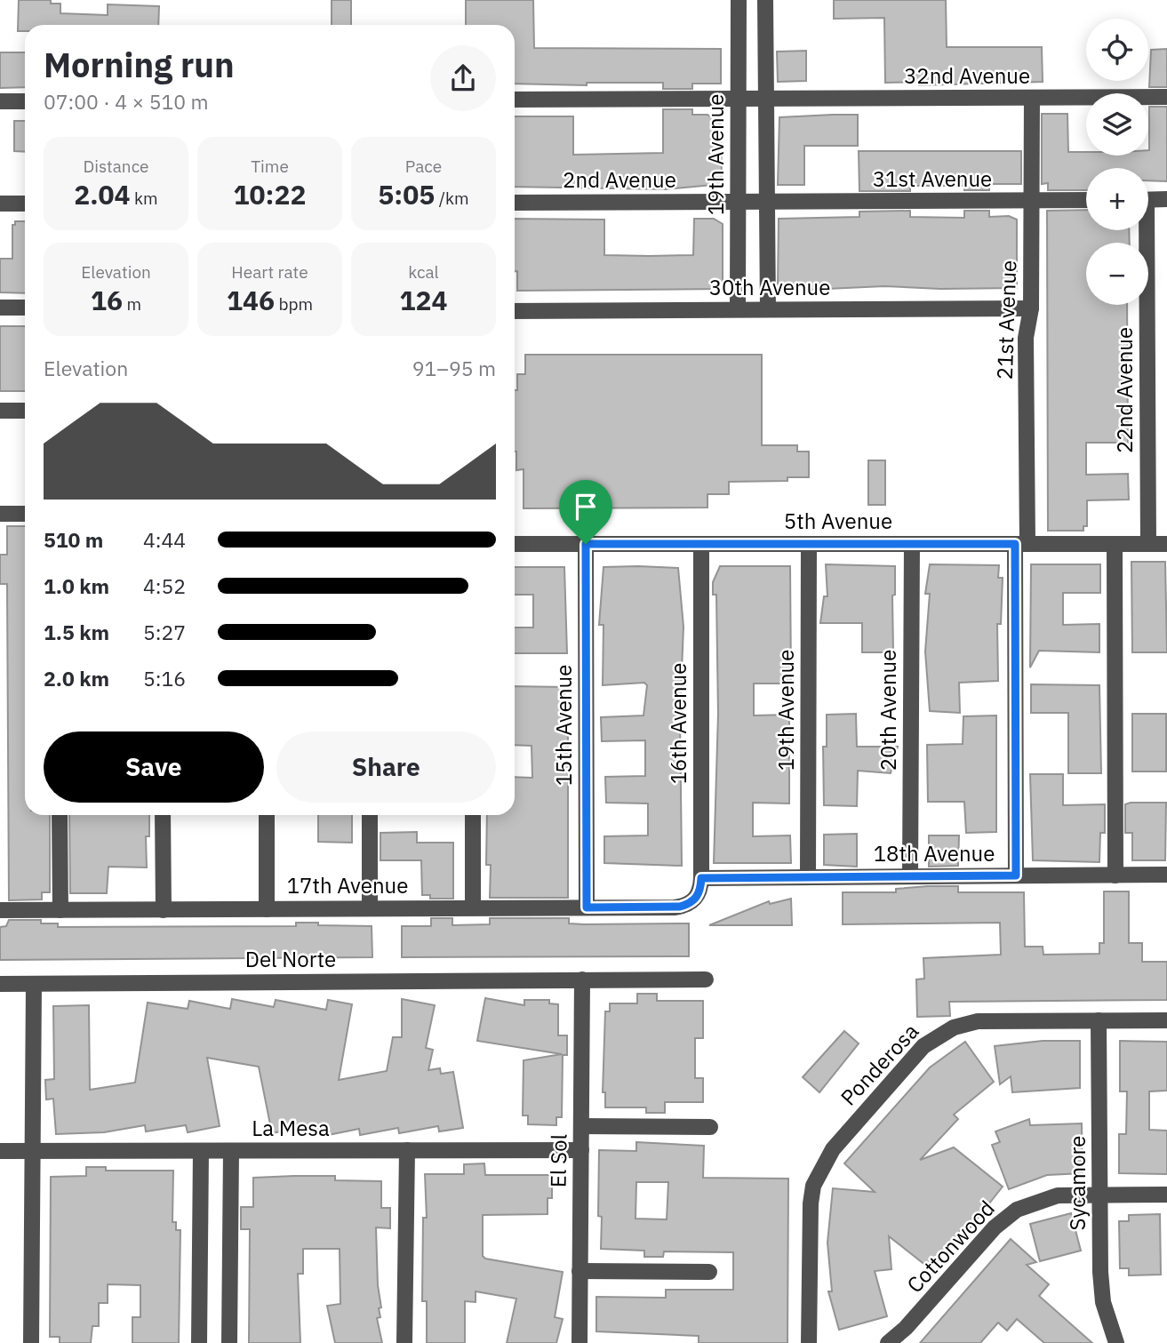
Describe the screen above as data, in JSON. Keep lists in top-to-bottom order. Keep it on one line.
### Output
{"streets":{"lane":["32nd Avenue","19th Avenue","31st Avenue","2nd Avenue","30th Avenue","21st Avenue","22nd Avenue","5th Avenue","20th Avenue","16th Avenue","15th Avenue","18th Avenue","17th Avenue","Del Norte","Ponderosa","La Mesa","El Sol","Sycamore","Cottonwood"]},"crossings":[["32nd Avenue","19th Avenue"],["32nd Avenue","21st Avenue"],["19th Avenue","2nd Avenue"],["19th Avenue","30th Avenue"],["19th Avenue","5th Avenue"],["19th Avenue","18th Avenue"],["31st Avenue","2nd Avenue"],["31st Avenue","21st Avenue"],["30th Avenue","21st Avenue"],["21st Avenue","5th Avenue"],["21st Avenue","18th Avenue"],["22nd Avenue","5th Avenue"],["5th Avenue","20th Avenue"],["5th Avenue","16th Avenue"],["5th Avenue","15th Avenue"],["20th Avenue","18th Avenue"],["16th Avenue","18th Avenue"],["16th Avenue","17th Avenue"],["15th Avenue","17th Avenue"],["Del Norte","El Sol"],["Ponderosa","Sycamore"],["La Mesa","El Sol"],["Sycamore","Cottonwood"]],"page":{"map_buttons":["+","−"],"heading":["Morning run","07:00 · 4 × 510 m"],"stats":[["Distance","2.04 km"],["Time","10:22"],["Pace","5:05 /km"],["Elevation","16 m"],["Heart rate","146 bpm"],["kcal","124"]],"chart":["Elevation","91–95 m"],"list":[{"name":"510 m","note":"4:44"},{"name":"1.0 km","note":"4:52"},{"name":"1.5 km","note":"5:27"},{"name":"2.0 km","note":"5:16"}],"buttons":["Save","Share"]}}
